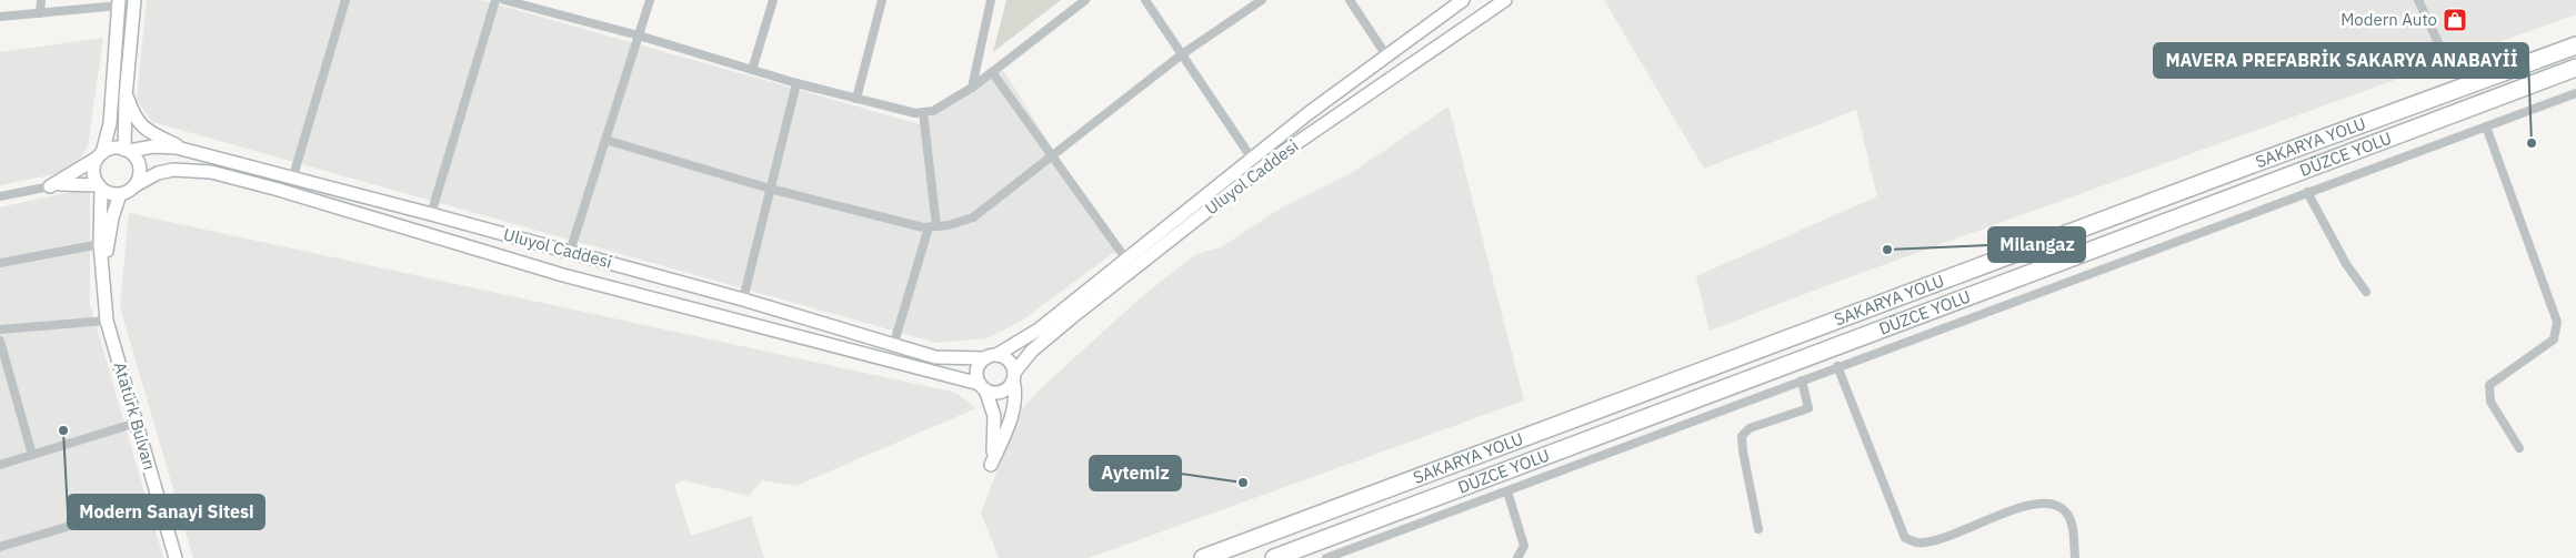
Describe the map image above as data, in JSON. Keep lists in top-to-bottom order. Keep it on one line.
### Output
{"streets":{"highway":["SAKARYA YOLU","DÜZCE YOLU"],"main road":["Uluyol Caddesi","Atatürk Bulvarı"]},"places":{"shop":["Modern Auto"],"other":["MAVERA PREFABRİK SAKARYA ANABAYİİ","Milangaz","Modern Sanayi Sitesi","Aytemiz"]}}
